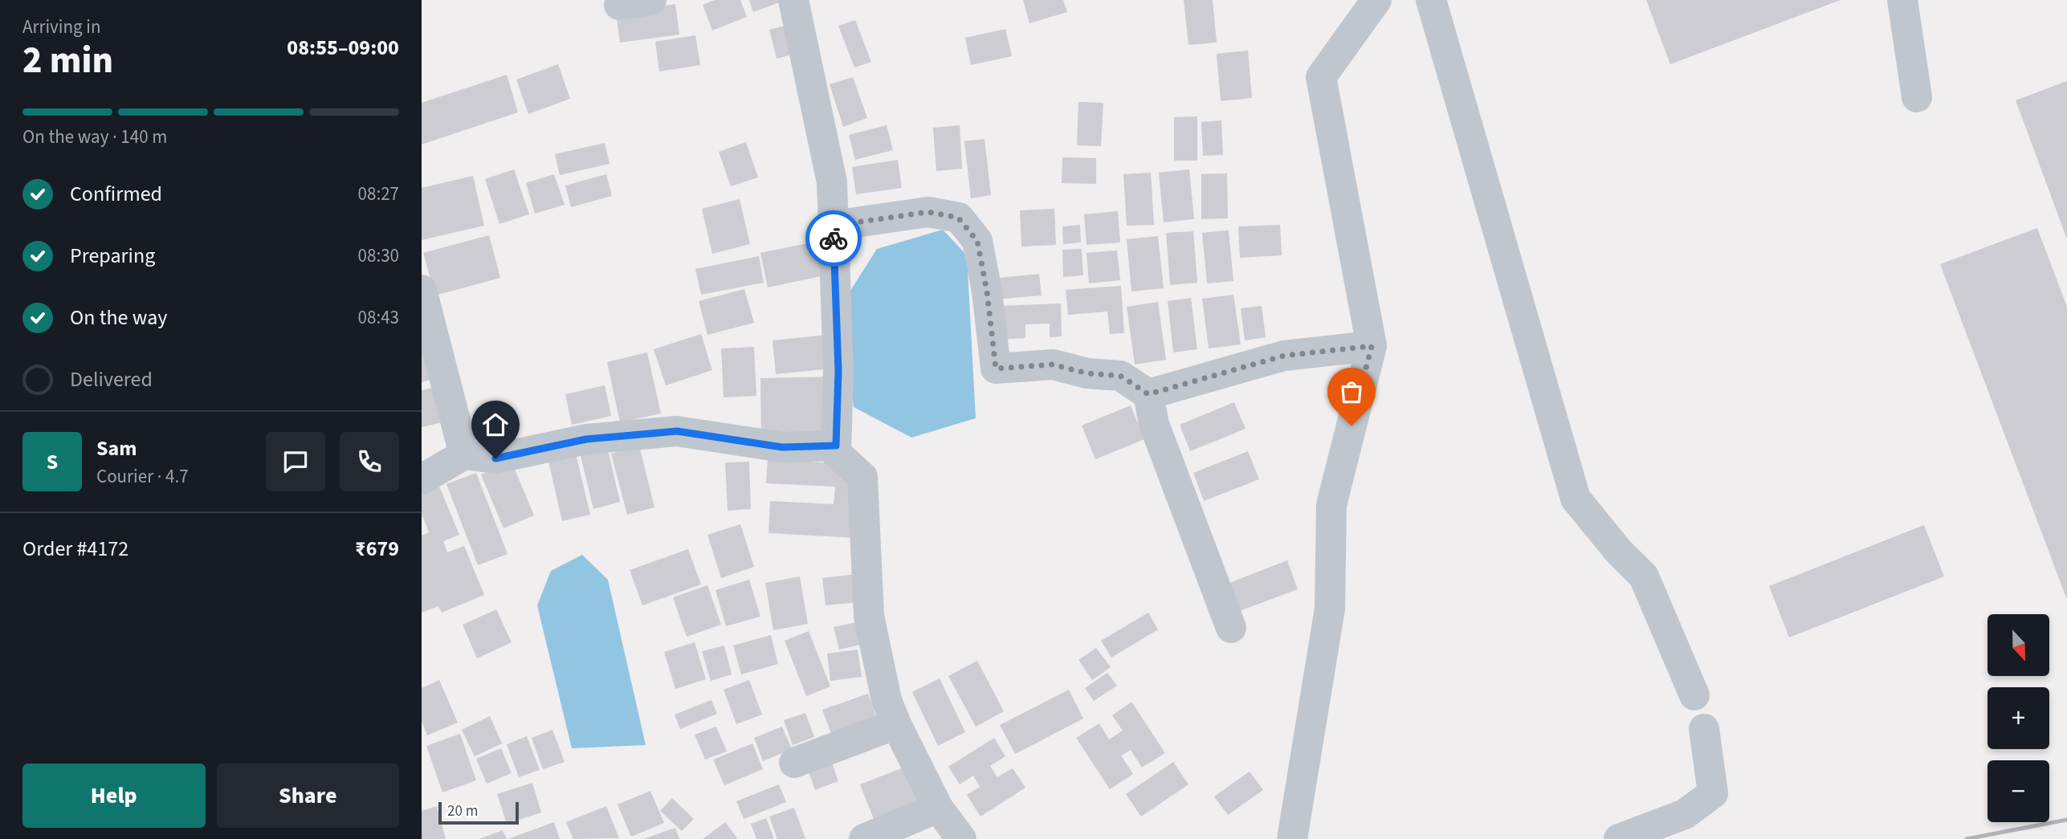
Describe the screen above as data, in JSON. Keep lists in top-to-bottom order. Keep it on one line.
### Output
{"scale_bar":"20 m","north":"bottom","page":{"heading":["2 min","Arriving in","08:55–09:00"],"panel":["Sam","Courier · 4.7","Order #4172","₹679"],"bar":"On the way · 140 m","list":[["Confirmed","08:27"],["Preparing","08:30"],["On the way","08:43"],"Delivered"],"round":"S","map_buttons":["+","−"],"buttons":["Help","Share"],"scale":"20 m"}}
